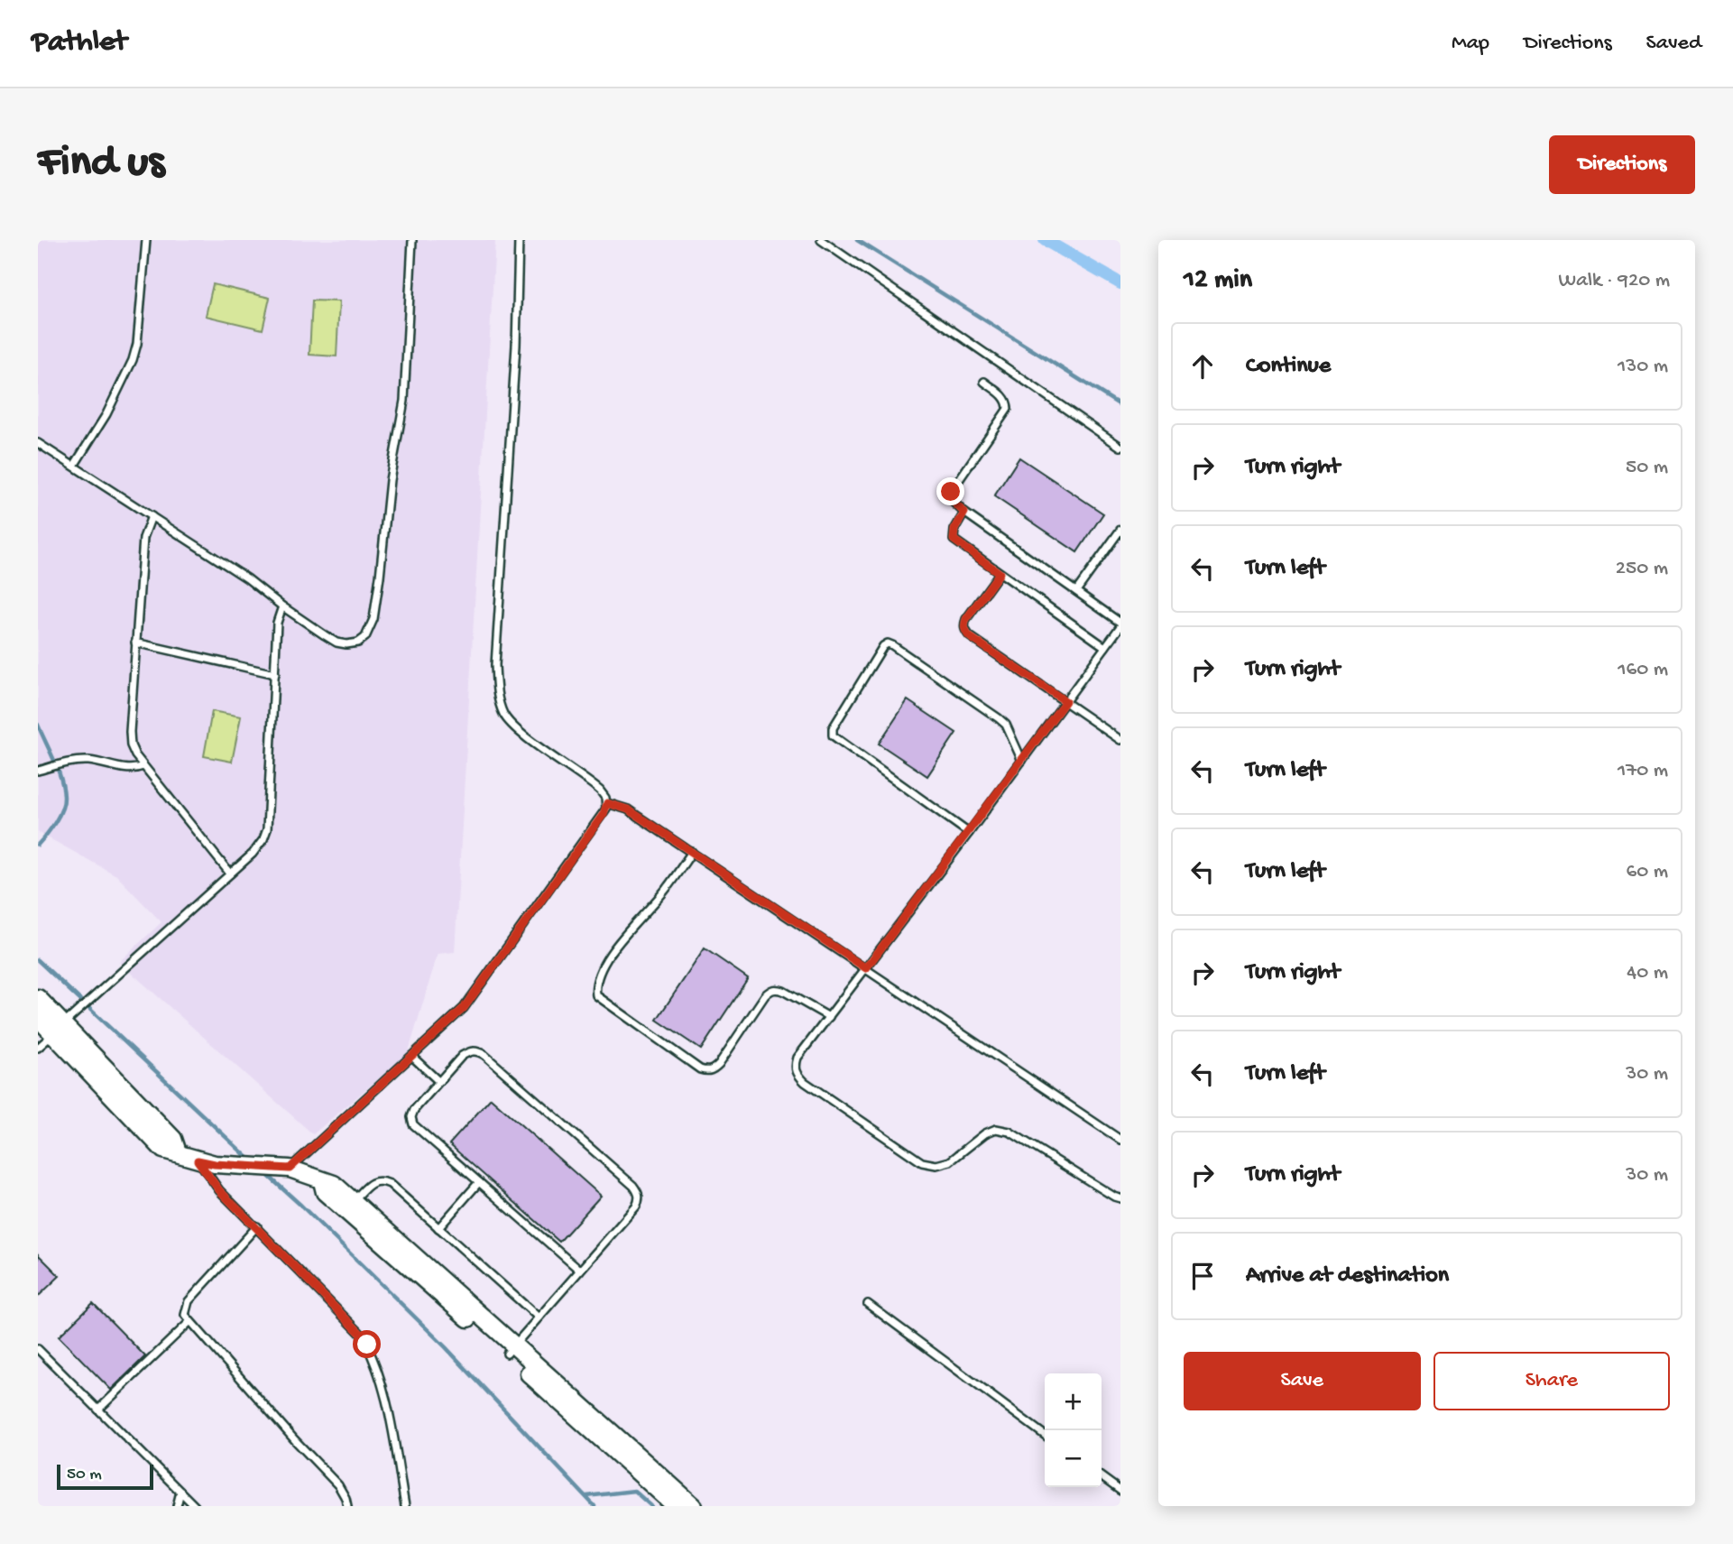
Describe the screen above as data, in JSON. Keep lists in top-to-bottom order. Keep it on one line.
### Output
{"scale_bar":"50 m","page":{"header":"Pathlet","nav":["Map","Directions","Saved"],"buttons":["Directions",["Save","Share"]],"title":"Find us","heading":["12 min","Walk · 920 m"],"list":[["Continue","130 m"],["Turn right","50 m"],["Turn left","250 m"],["Turn right","160 m"],["Turn left","170 m"],["Turn left","60 m"],["Turn right","40 m"],["Turn left","30 m"],["Turn right","30 m"],"Arrive at destination"],"map_buttons":["+","−"],"scale":"50 m"}}
